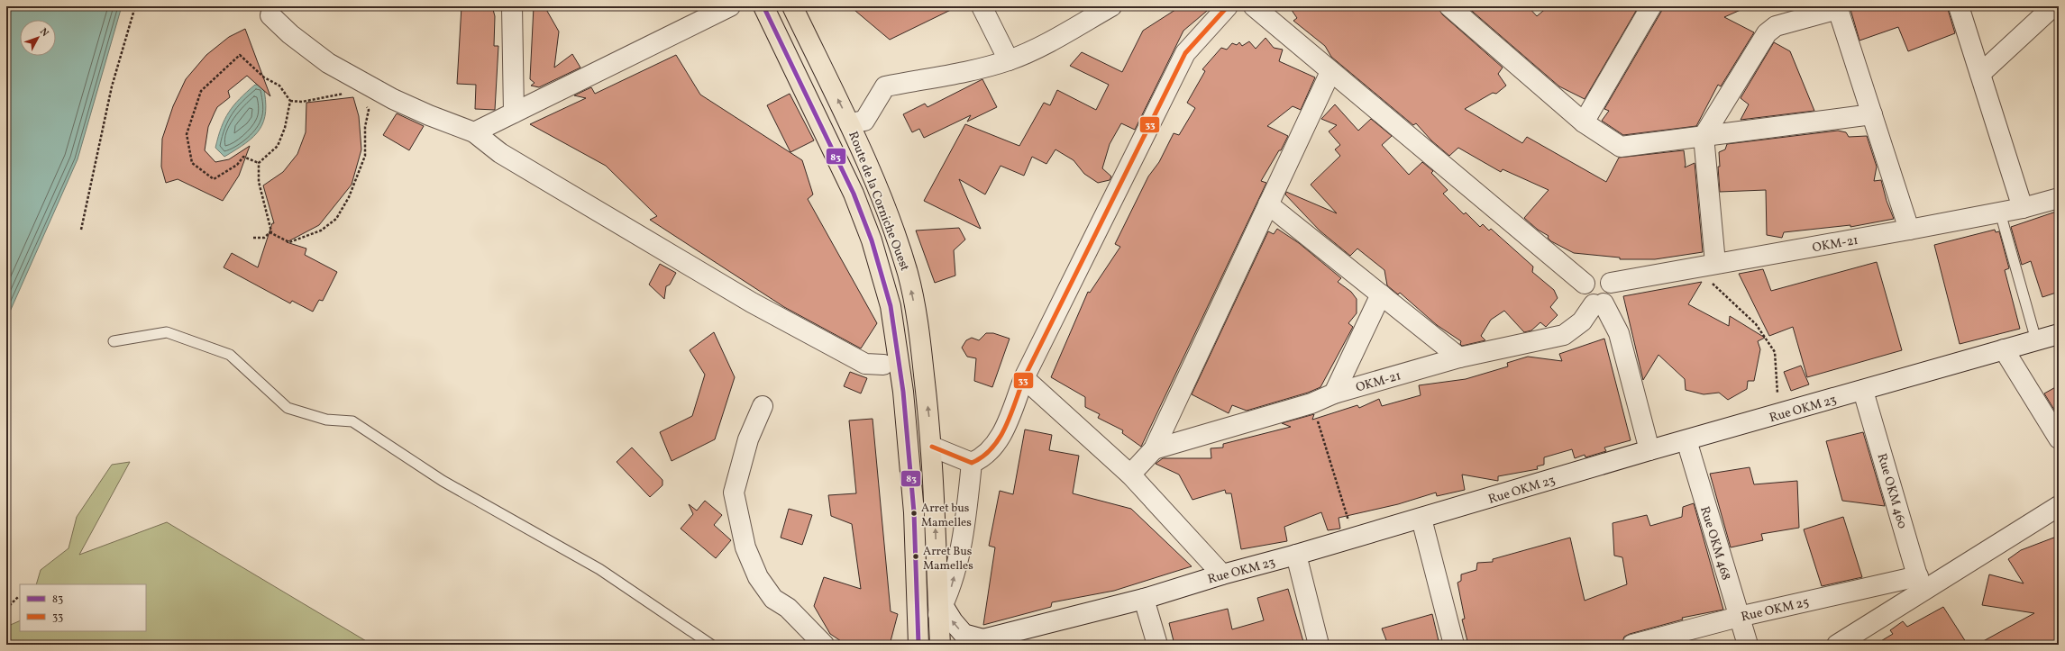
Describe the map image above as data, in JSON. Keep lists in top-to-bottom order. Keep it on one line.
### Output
{"streets":{"highway":["Route de la Corniche Ouest"],"street":["OKM-21","Rue OKM 23","Rue OKM 460","Rue OKM 468","Rue OKM 25"]},"crossings":[["Rue OKM 23","Rue OKM 460"],["Rue OKM 23","Rue OKM 468"],["Rue OKM 460","Rue OKM 25"],["Rue OKM 468","Rue OKM 25"]],"places":["Arret bus Mamelles","Arret Bus Mamelles"],"lines":["transit line 83","transit line 33"],"legend":["83","33"],"north":"top right"}
